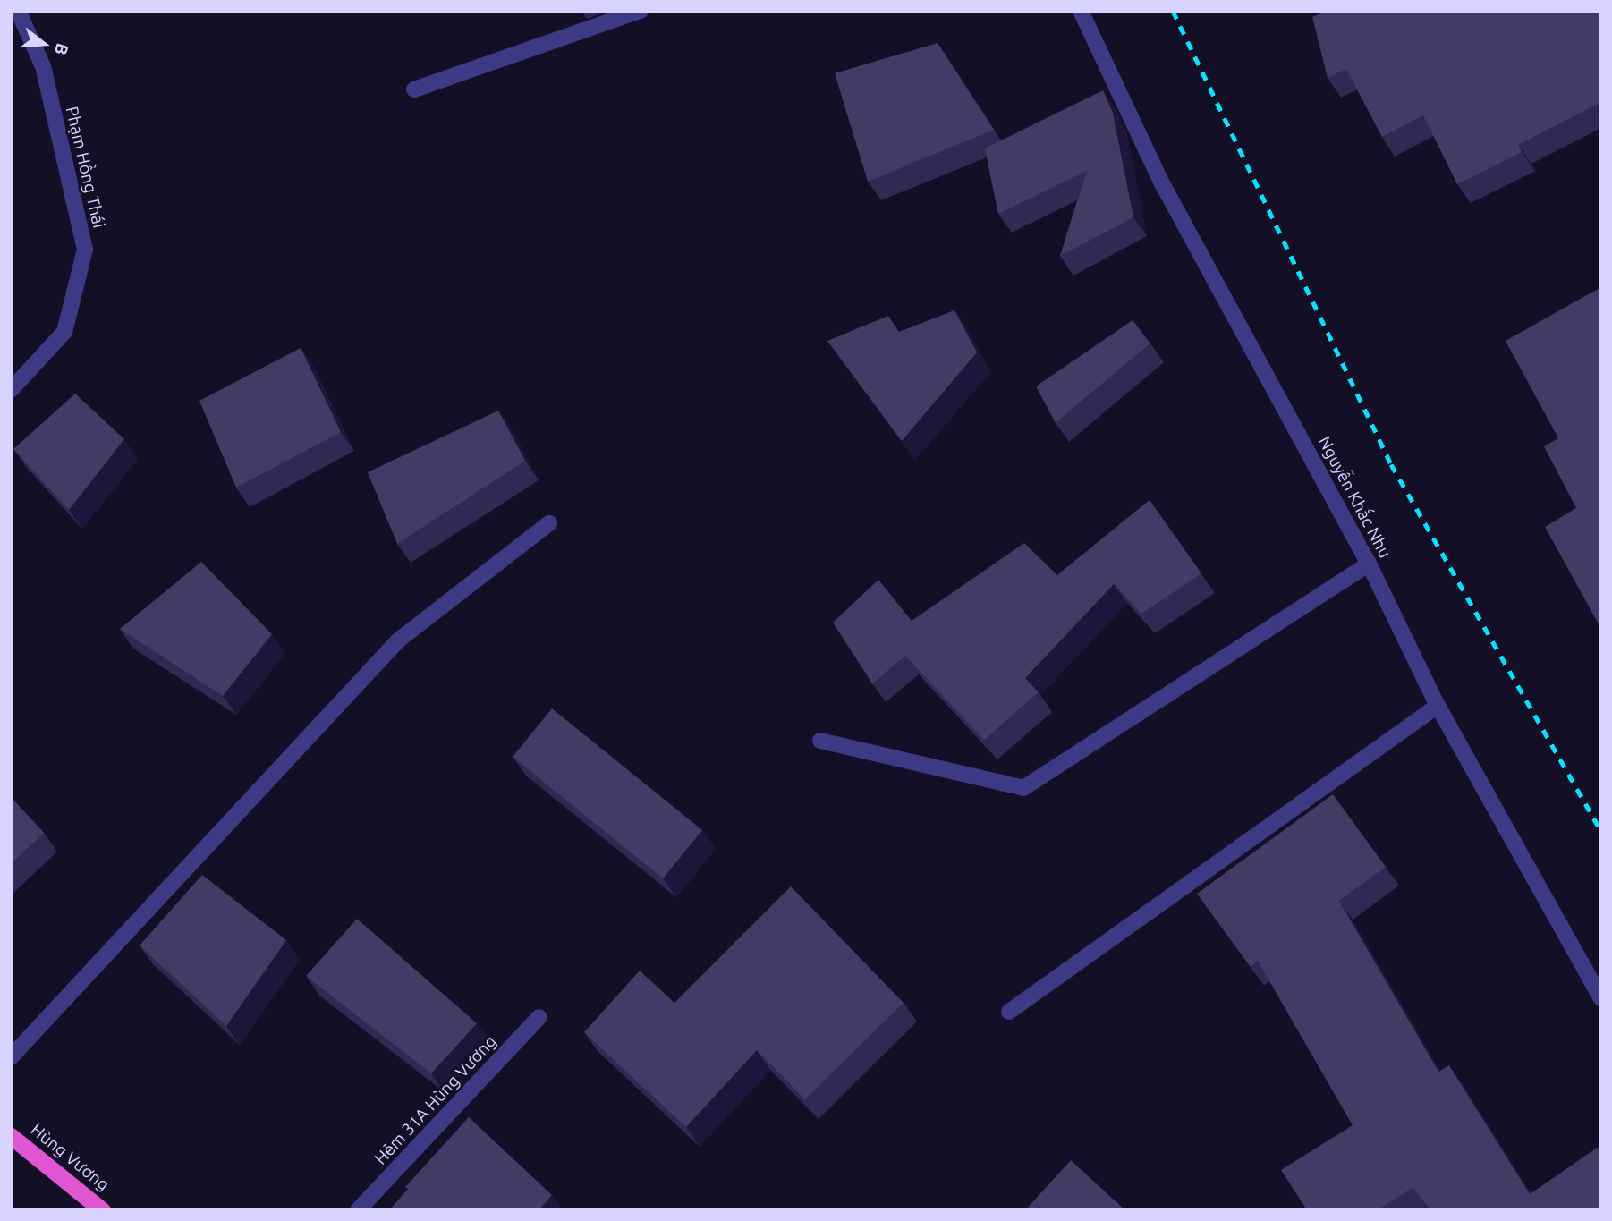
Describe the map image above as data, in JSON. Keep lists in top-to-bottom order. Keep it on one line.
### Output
{"streets":{"highway":["Hùng Vương"],"street":["Phạm Hồng Thái","Nguyễn Khắc Nhu","Hẻm 31A Hùng Vương"]},"north":"right"}
